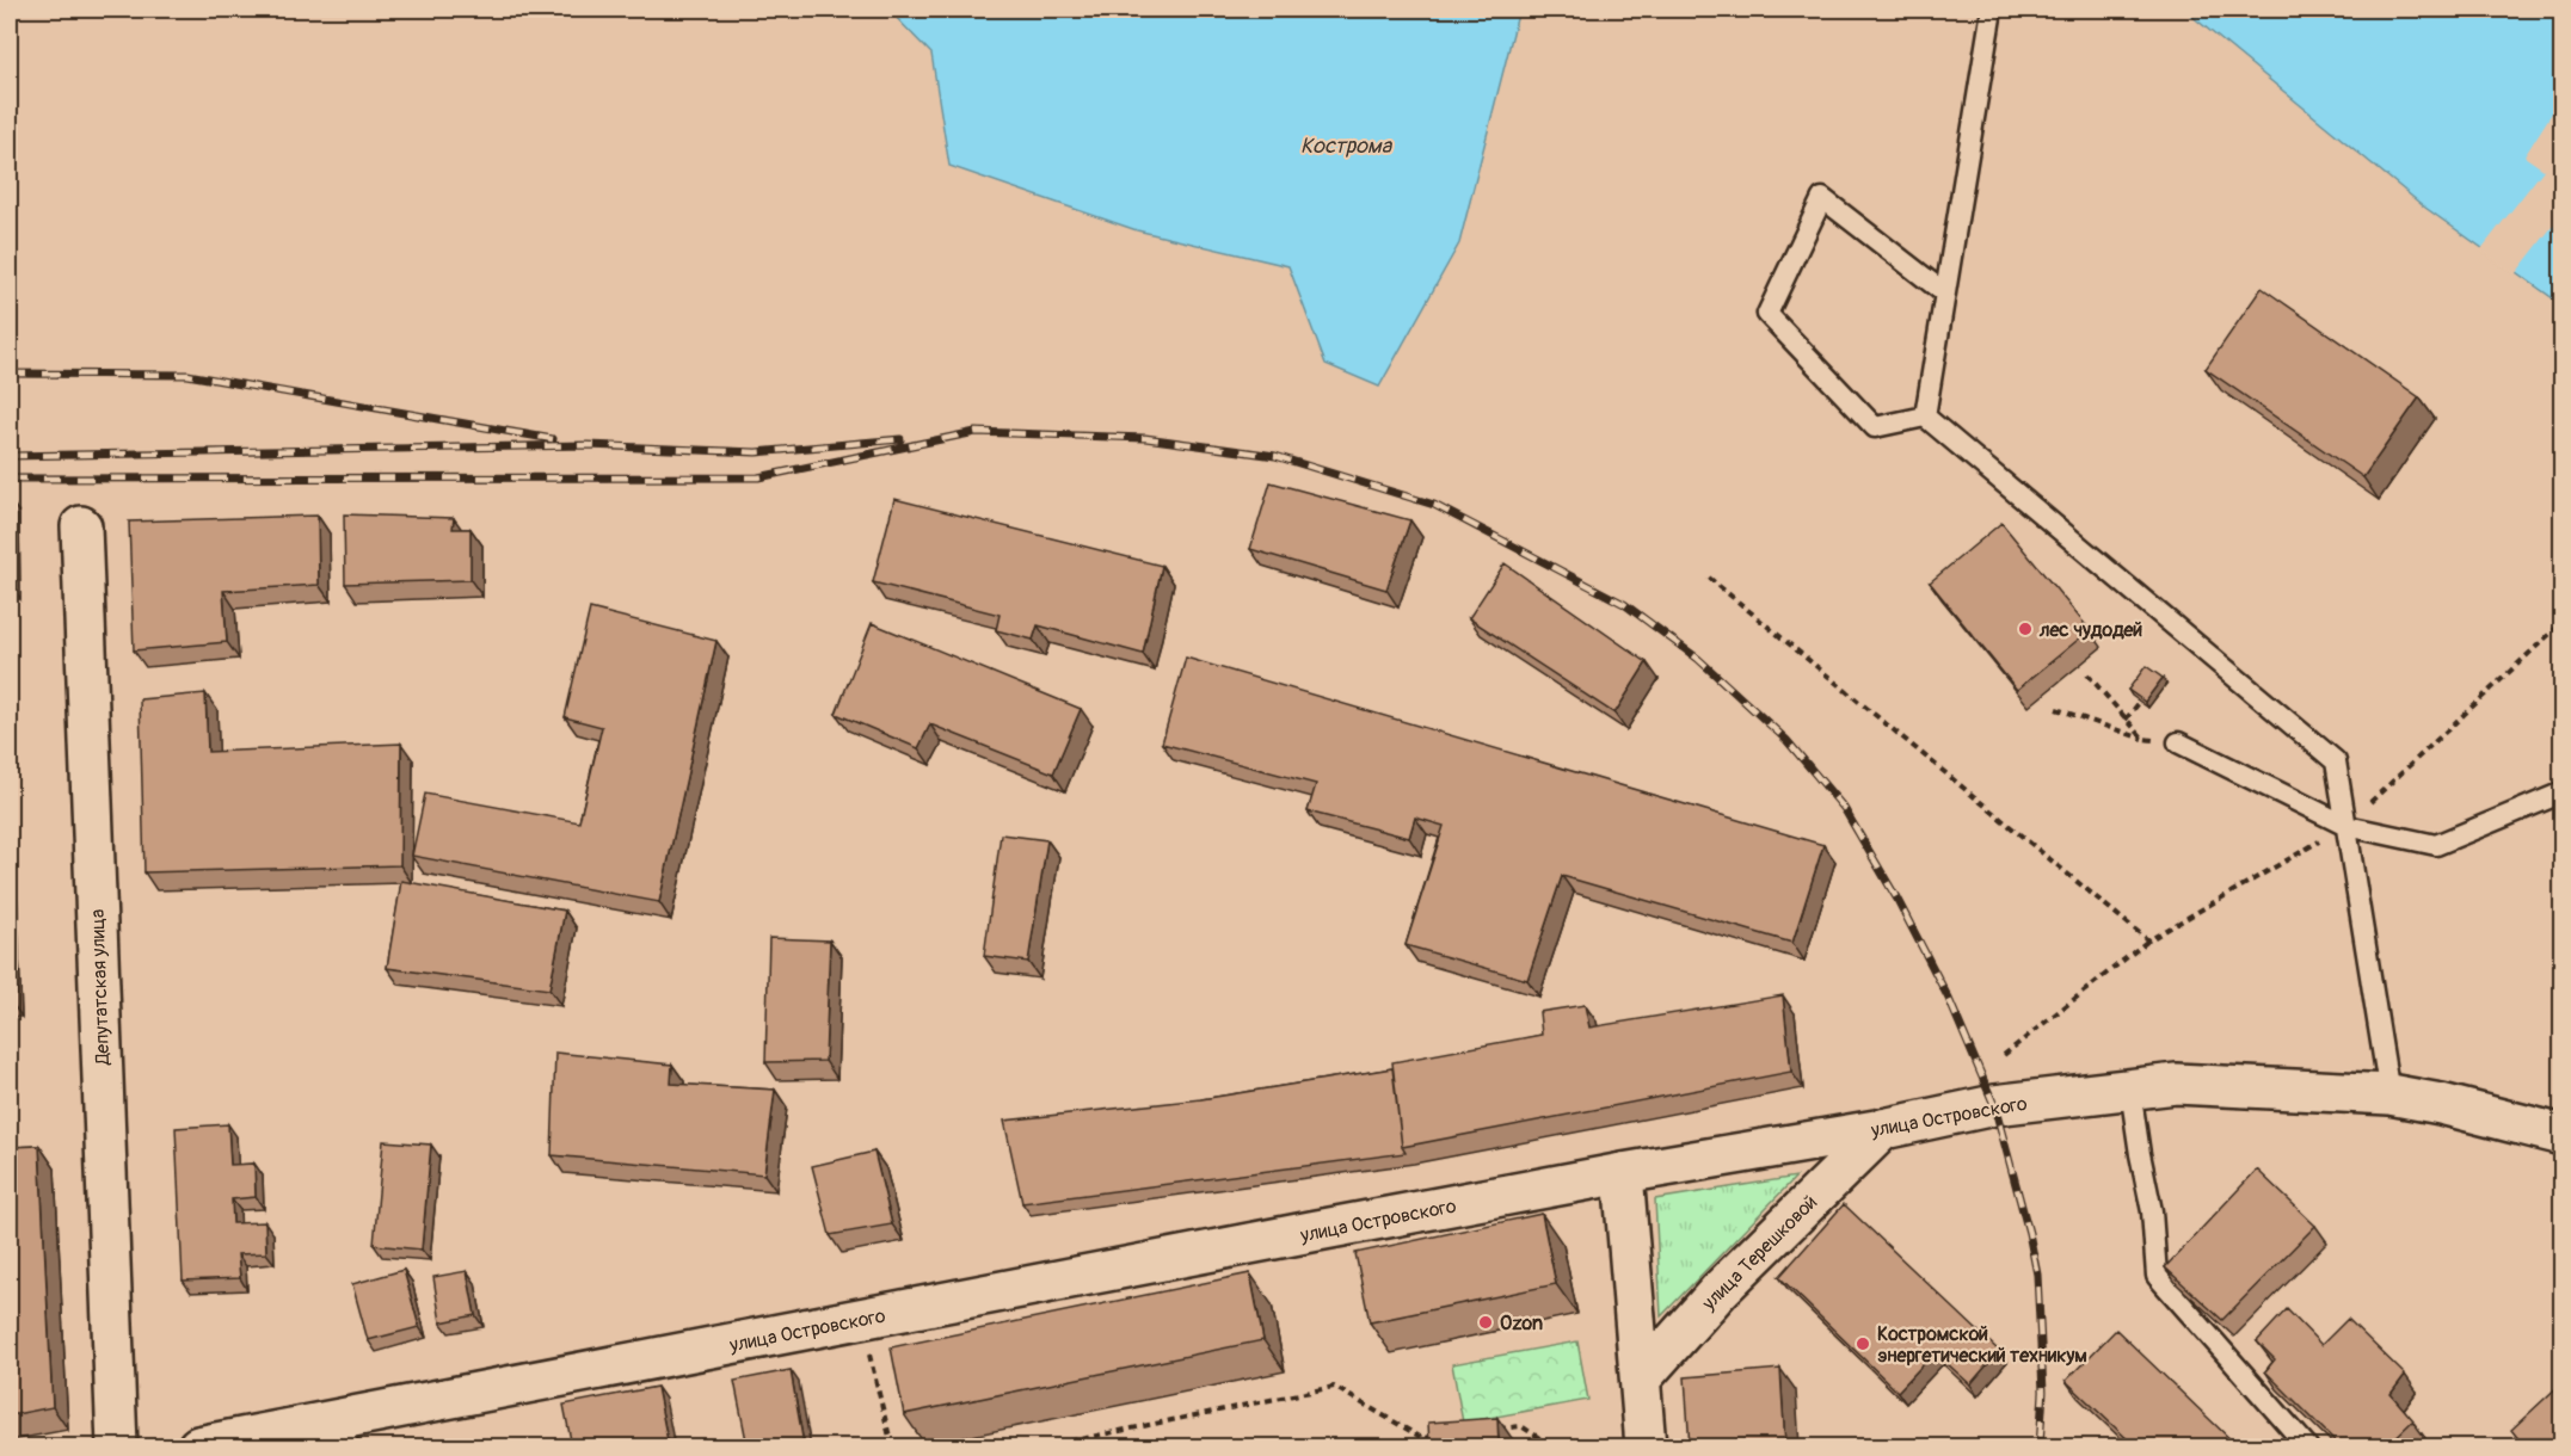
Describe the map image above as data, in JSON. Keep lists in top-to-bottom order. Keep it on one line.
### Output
{"streets":{"main road":["Депутатская улица","улица Островского","улица Терешковой"]},"crossings":[["улица Островского","улица Терешковой"]],"water":["Кострома"],"places":["лес чудодей","Ozon","Костромской энергетический техникум"]}
